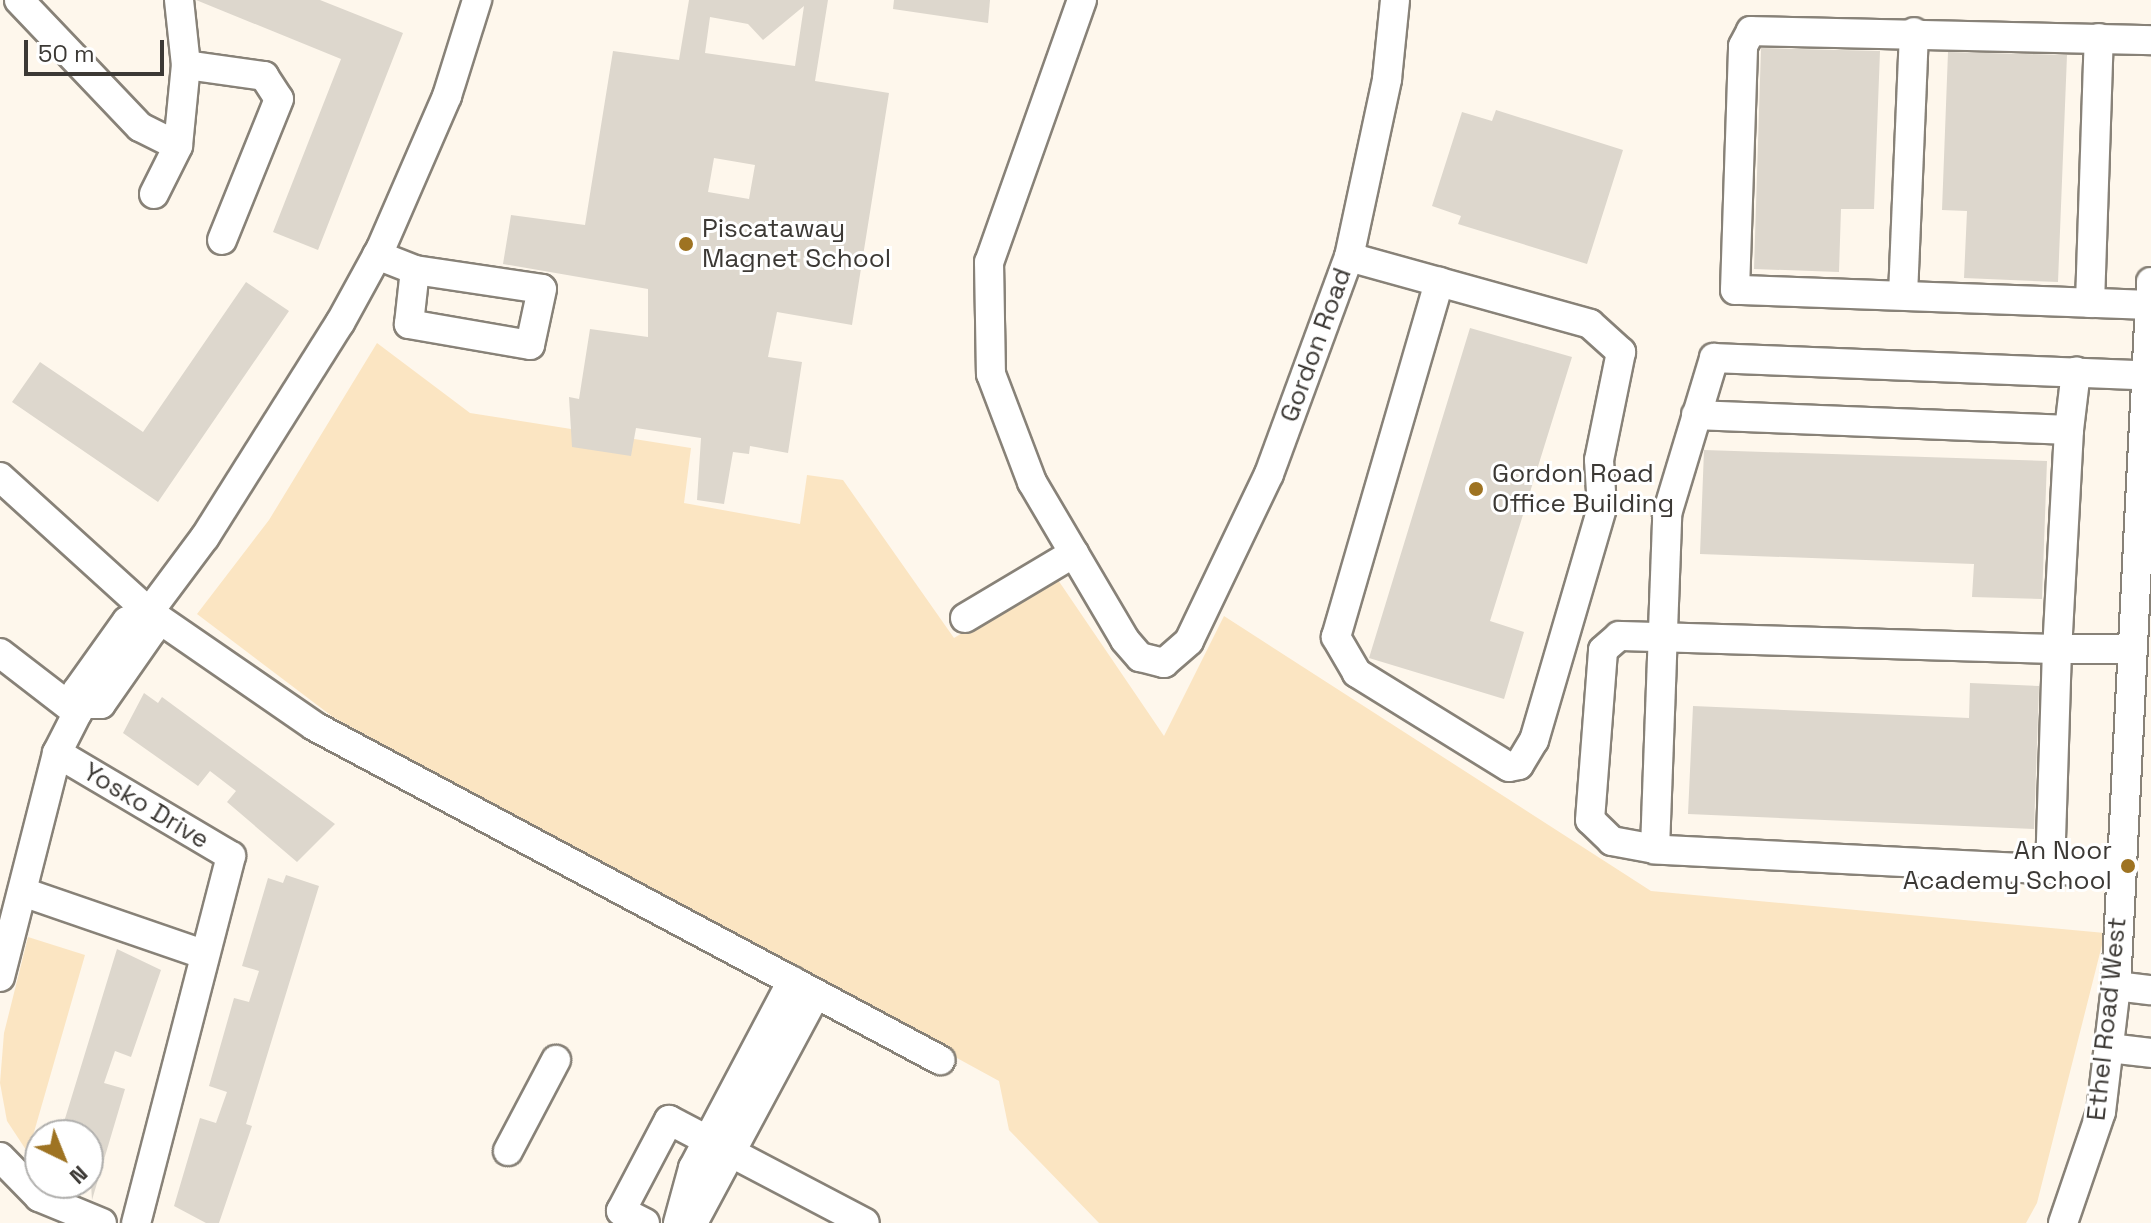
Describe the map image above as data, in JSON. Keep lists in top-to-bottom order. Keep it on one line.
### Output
{"streets":{"street":["Gordon Road","Yosko Drive","Ethel Road West"]},"places":["Piscataway Magnet School","Gordon Road Office Building","An Noor Academy School"],"scale_bar":"50 m","north":"bottom right"}
